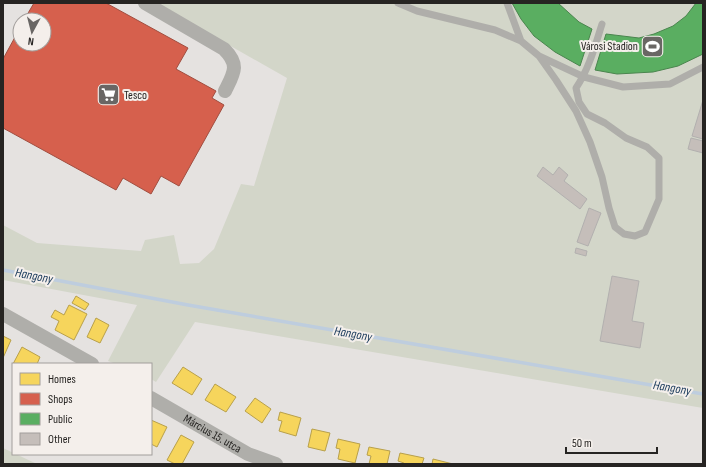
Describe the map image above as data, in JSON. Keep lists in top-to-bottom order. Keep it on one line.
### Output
{"streets":{"street":["Március 15. utca"]},"water":["Hangony"],"places":{"sports":["Városi Stadion"],"supermarket":["Tesco"]},"legend":["Homes","Shops","Public","Other"],"scale_bar":"50 m","north":"bottom"}
